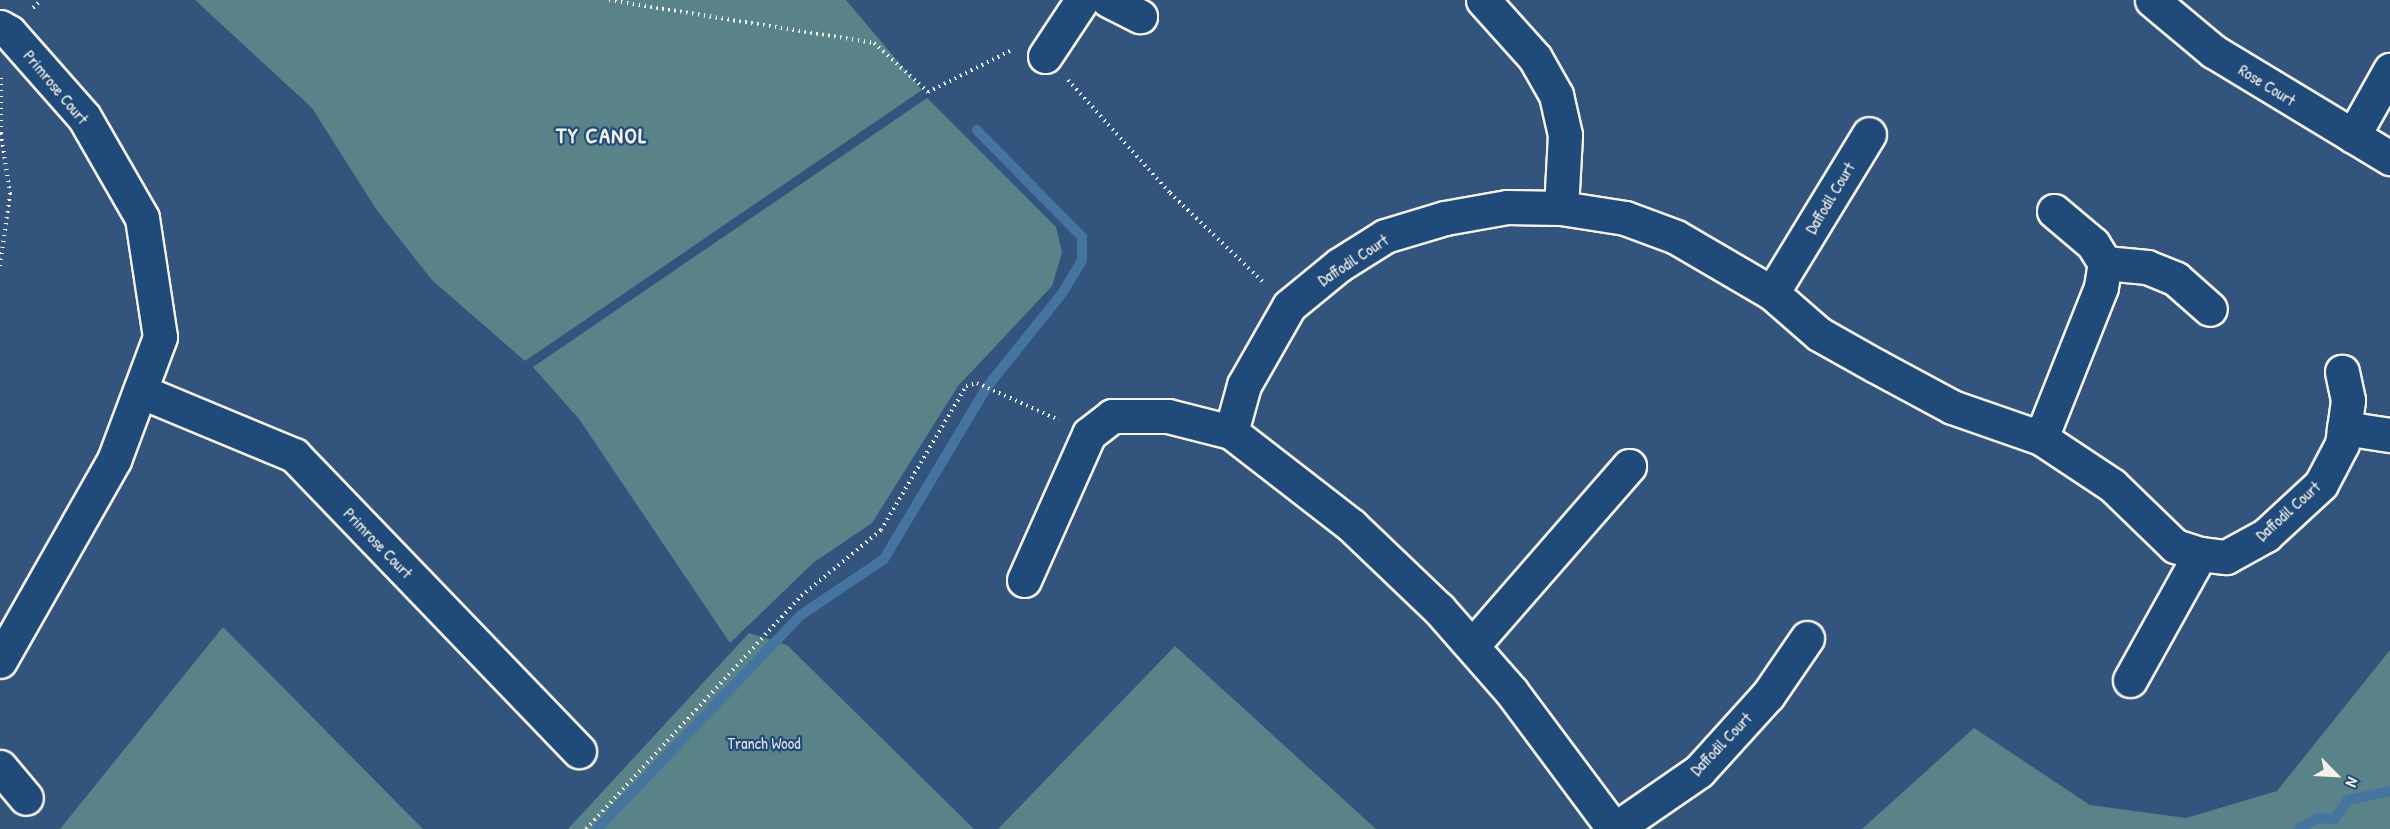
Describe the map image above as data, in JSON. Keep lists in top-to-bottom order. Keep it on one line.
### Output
{"streets":{"street":["Rose Court","Primrose Court","Daffodil Court"]},"districts":["TY CANOL"],"parks":["Tranch Wood"],"north":"bottom right"}
